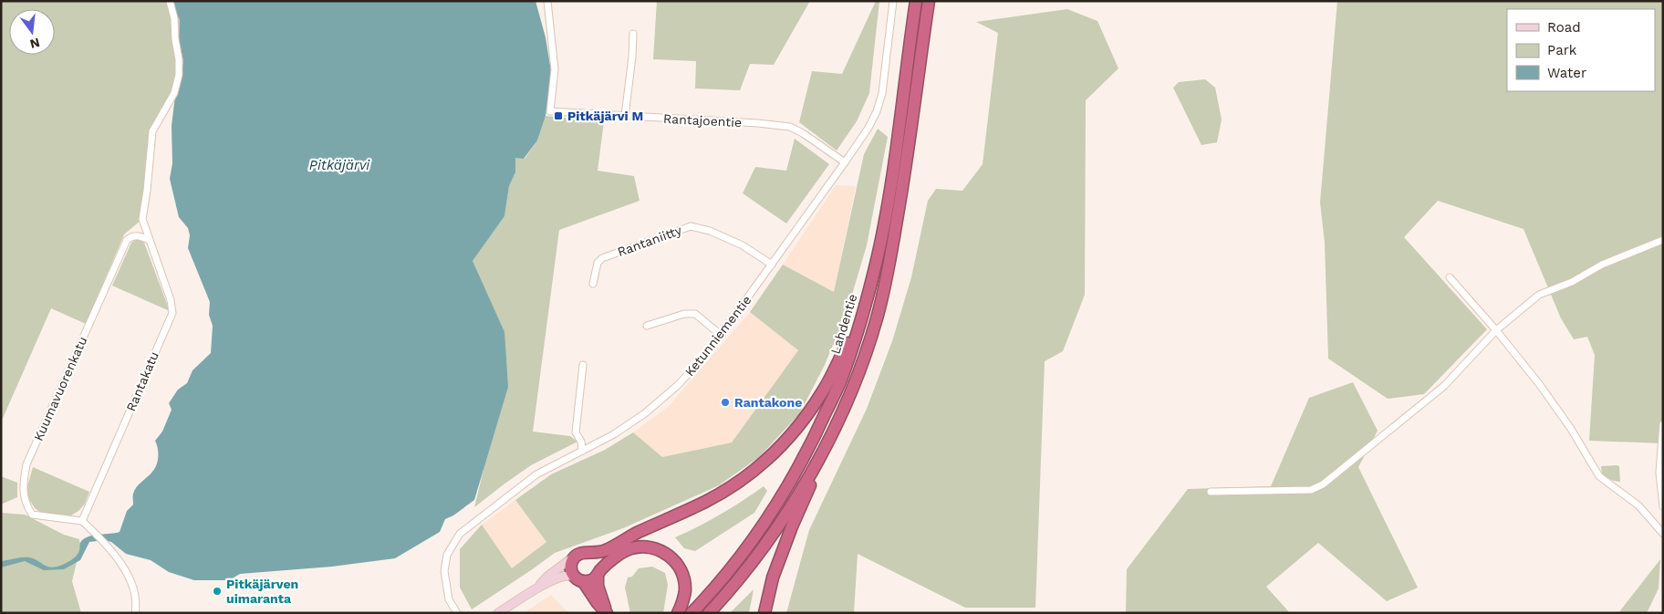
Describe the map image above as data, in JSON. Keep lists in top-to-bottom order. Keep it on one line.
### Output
{"streets":{"highway":["Lahdentie"],"street":["Rantajoentie","Rantaniitty","Ketunniementie","Rantakatu","Kuumavuorenkatu"]},"crossings":[["Rantajoentie","Ketunniementie"],["Rantaniitty","Ketunniementie"],["Rantakatu","Kuumavuorenkatu"]],"water":["Pitkäjärvi"],"places":{"transit":["Pitkäjärvi M"],"other":["Rantakone","Pitkäjärven uimaranta"]},"legend":["Road","Park","Water"],"north":"bottom"}
